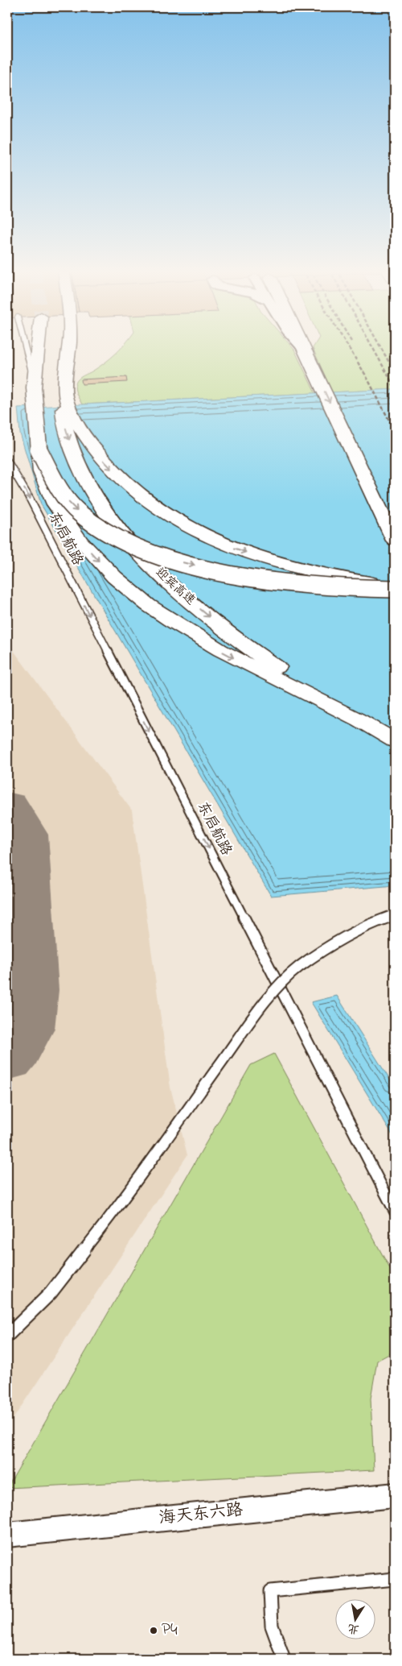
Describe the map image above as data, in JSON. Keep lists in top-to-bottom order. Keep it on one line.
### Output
{"streets":{"main road":["迎宾高速"],"street":["海天东六路"],"lane":["东启航路"]},"one_way":["东启航路"],"places":["P4"],"north":"bottom"}
